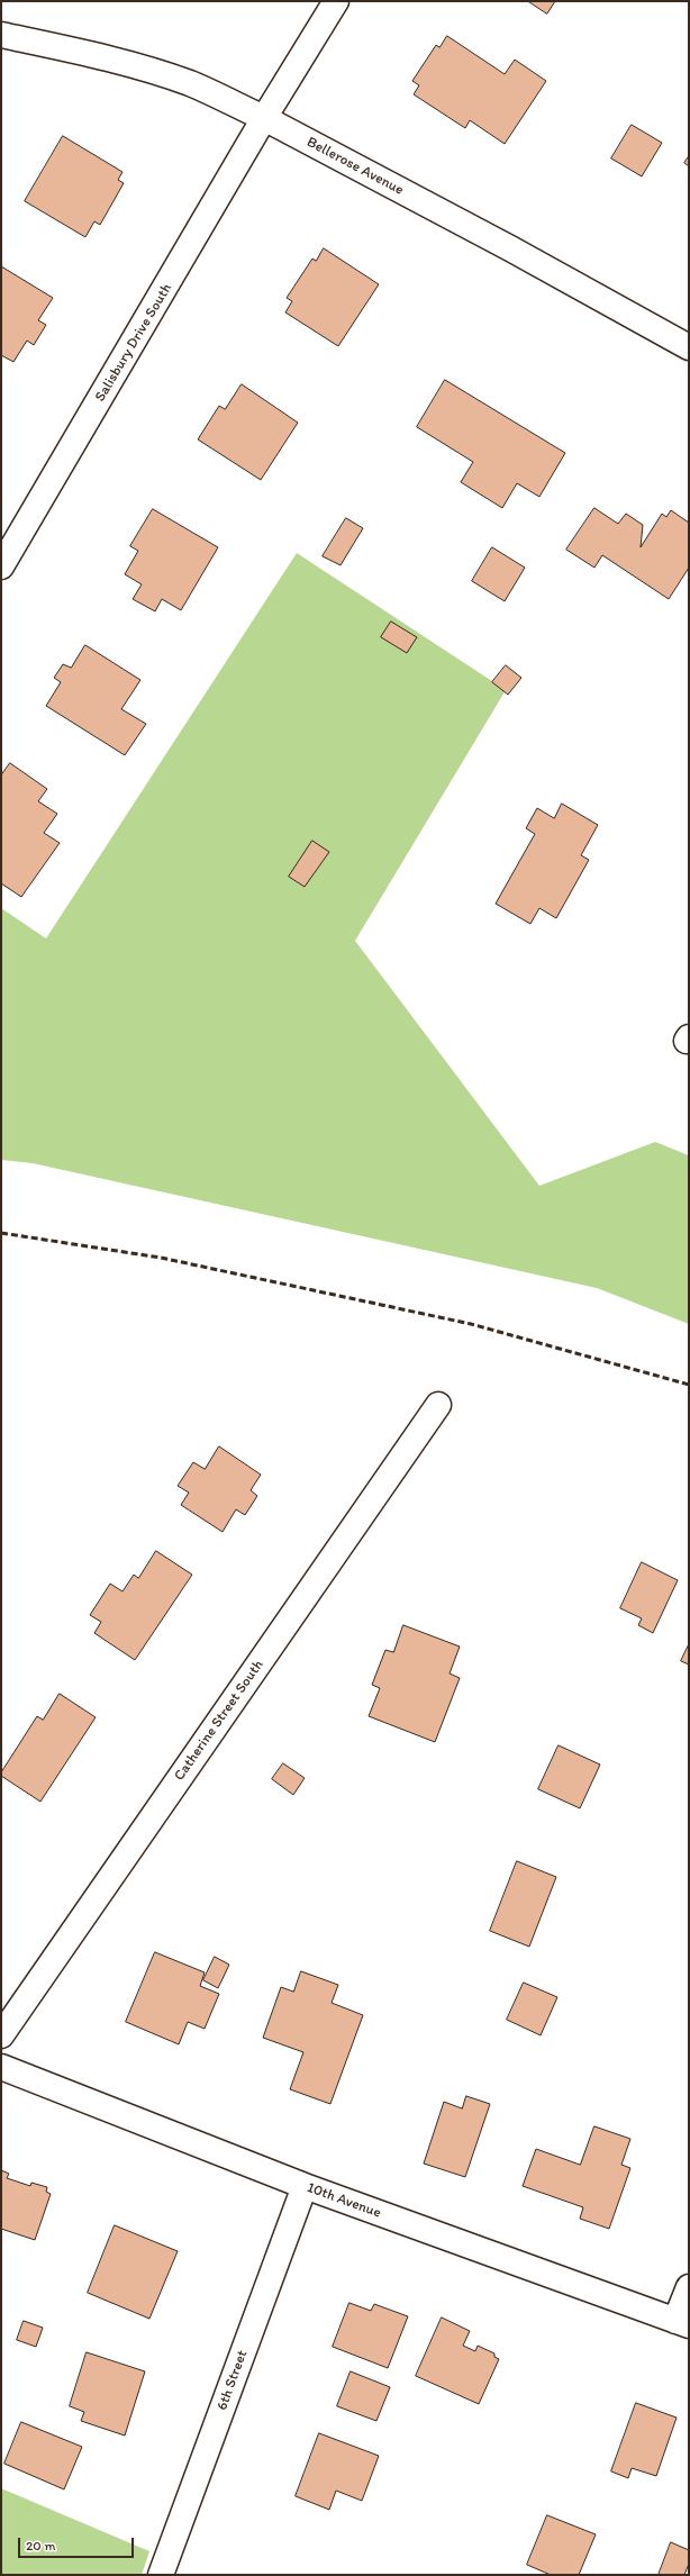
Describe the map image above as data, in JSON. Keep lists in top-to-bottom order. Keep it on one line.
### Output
{"streets":{"street":["Bellerose Avenue","Salisbury Drive South","Catherine Street South","10th Avenue","6th Street"]},"crossings":[["Bellerose Avenue","Salisbury Drive South"],["10th Avenue","6th Street"]],"scale_bar":"20 m"}
